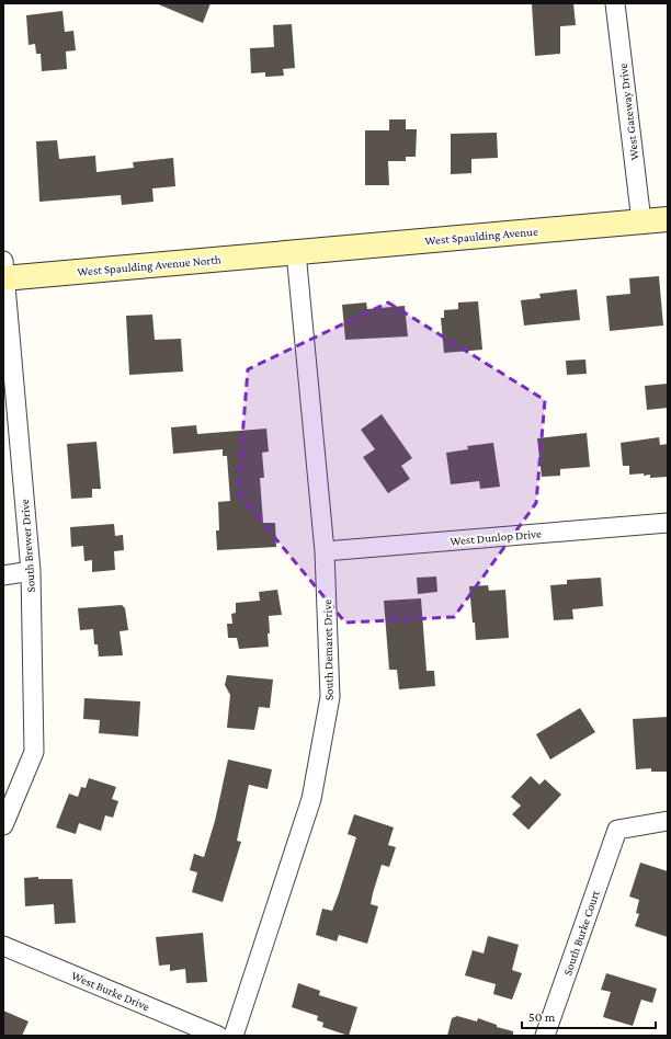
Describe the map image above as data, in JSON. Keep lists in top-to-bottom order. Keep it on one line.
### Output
{"streets":{"street":["West Gateway Drive","West Spaulding Avenue","West Spaulding Avenue North","West Dunlop Drive","South Brewer Drive","South Demaret Drive","South Burke Court","West Burke Drive"]},"crossings":[["West Gateway Drive","West Spaulding Avenue"],["West Spaulding Avenue","West Spaulding Avenue North"],["West Spaulding Avenue","South Demaret Drive"],["West Spaulding Avenue North","South Brewer Drive"],["West Spaulding Avenue North","South Demaret Drive"],["West Dunlop Drive","South Demaret Drive"]],"scale_bar":"50 m"}
